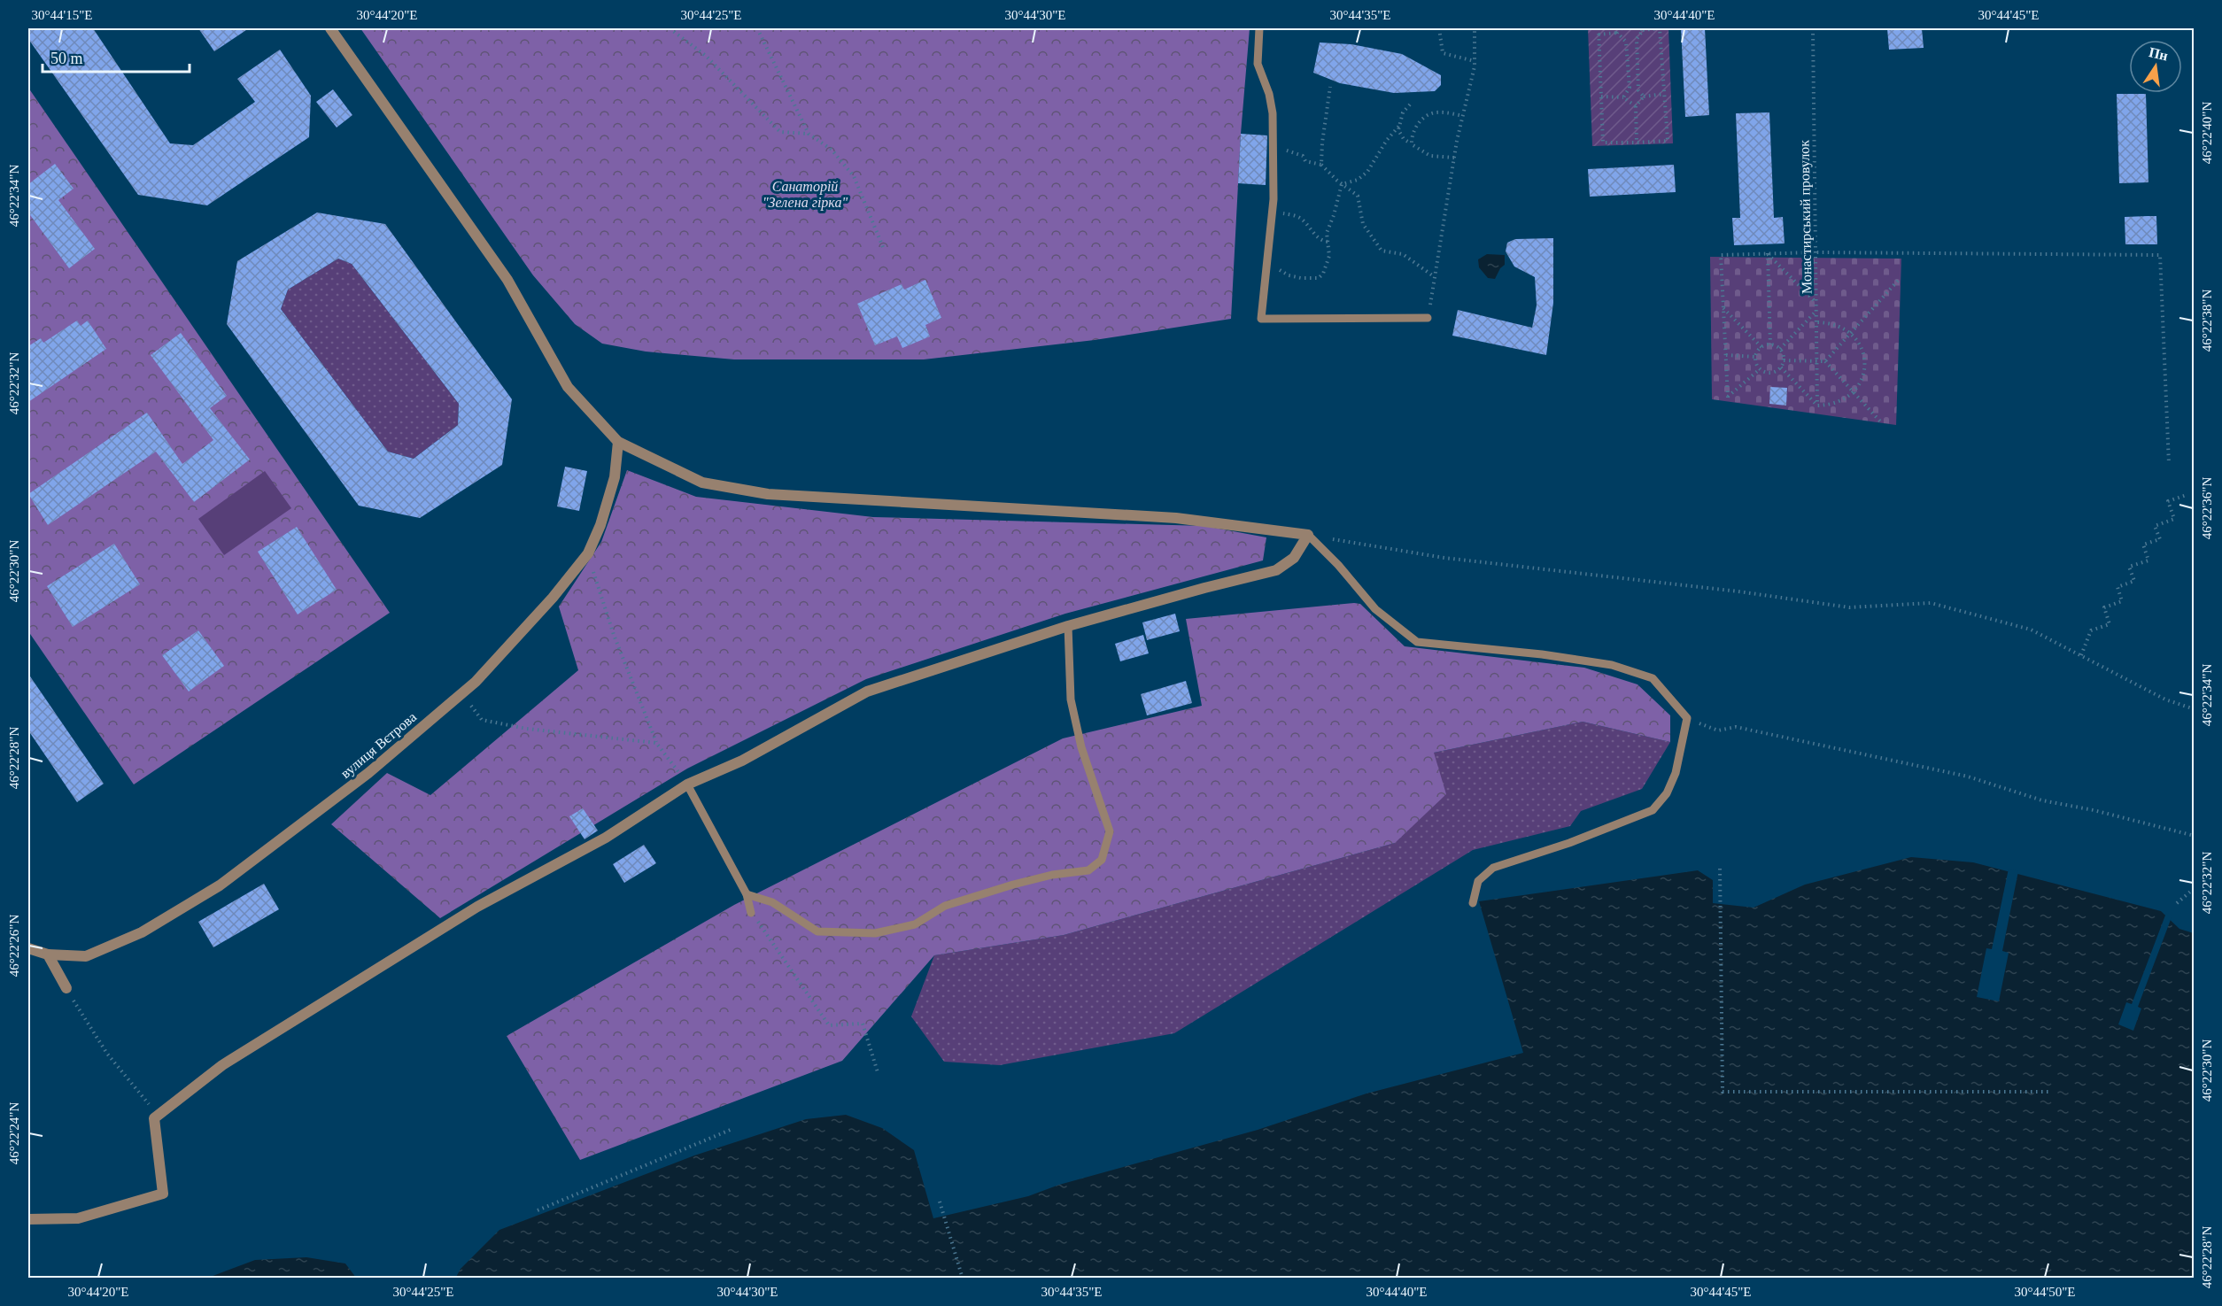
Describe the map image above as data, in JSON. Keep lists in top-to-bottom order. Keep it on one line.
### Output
{"streets":{"street":["вулиця Вєтрова"],"path":["Монастирський провулок"]},"parks":["Санаторій \"Зелена гірка\""],"scale_bar":"50 m","north":"top","coordinates":["30°44'15\"E","30°44'20\"E","30°44'25\"E","30°44'30\"E","30°44'35\"E","30°44'40\"E","30°44'45\"E","46°22'40\"N","46°22'34\"N","46°22'38\"N","46°22'32\"N","46°22'36\"N","46°22'30\"N","46°22'28\"N","46°22'26\"N","46°22'24\"N","30°44'50\"E"]}
